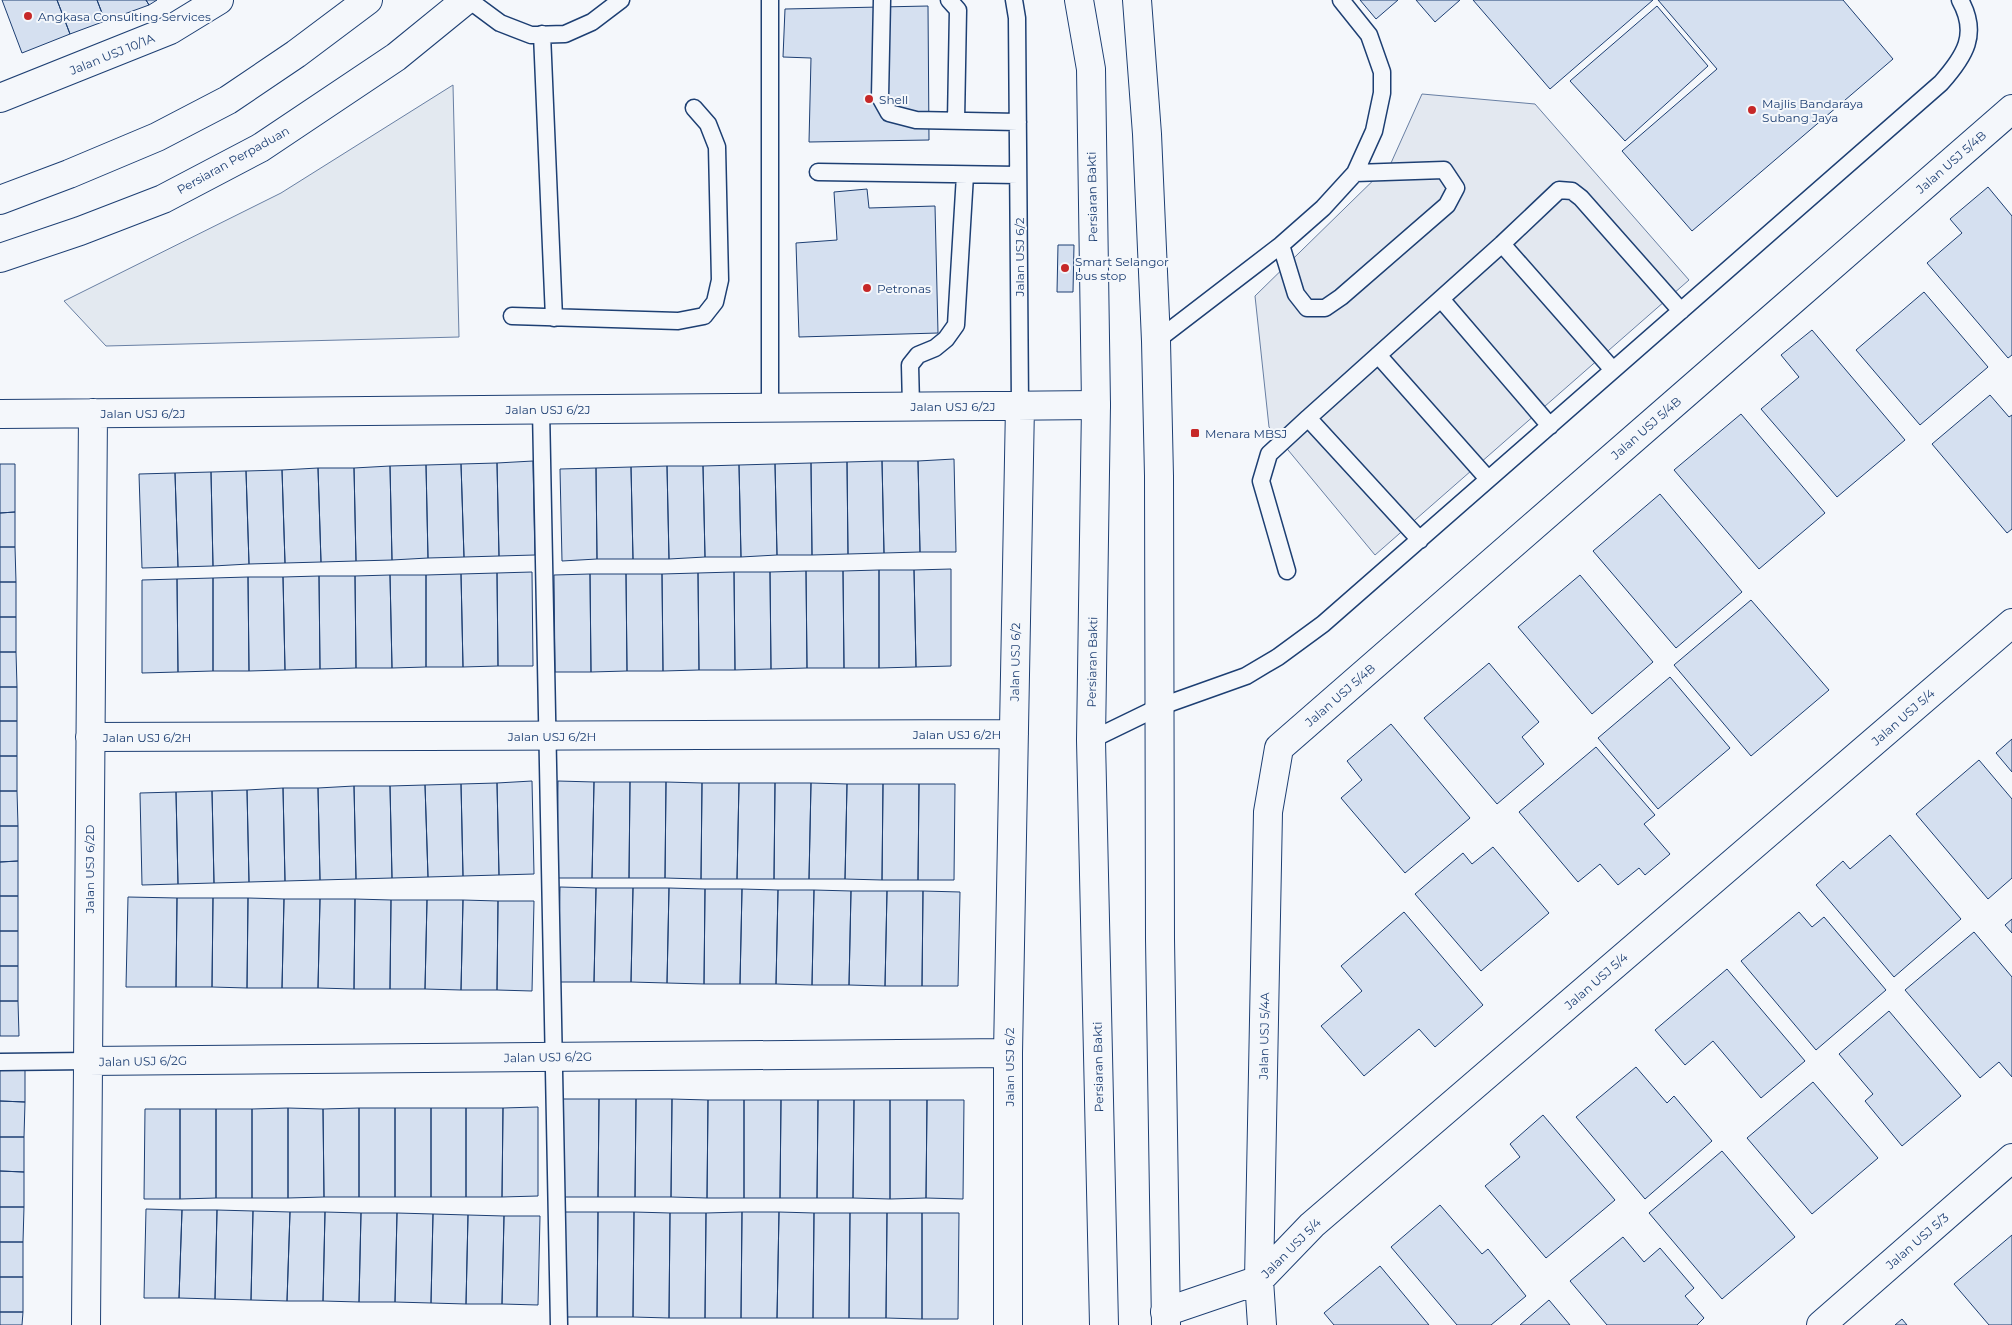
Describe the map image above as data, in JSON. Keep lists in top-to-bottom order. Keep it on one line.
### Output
{"streets":{"street":["Jalan USJ 10/1A","Persiaran Perpaduan","Jalan USJ 5/4B","Persiaran Bakti","Jalan USJ 6/2","Jalan USJ 6/2J","Jalan USJ 5/4","Jalan USJ 6/2H","Jalan USJ 6/2D","Jalan USJ 5/4A","Jalan USJ 6/2G","Jalan USJ 5/3"]},"crossings":[["Jalan USJ 5/4B","Jalan USJ 5/4A"],["Persiaran Bakti","Jalan USJ 6/2J"],["Jalan USJ 6/2","Jalan USJ 6/2J"],["Jalan USJ 6/2","Jalan USJ 6/2H"],["Jalan USJ 6/2","Jalan USJ 6/2G"],["Jalan USJ 6/2J","Jalan USJ 6/2D"],["Jalan USJ 5/4","Jalan USJ 5/4A"],["Jalan USJ 6/2H","Jalan USJ 6/2D"],["Jalan USJ 6/2D","Jalan USJ 6/2G"]],"places":{"other":["Angkasa Consulting Services","Shell","Majlis Bandaraya Subang Jaya","Smart Selangor bus stop","Petronas"],"transit":["Menara MBSJ"]}}
